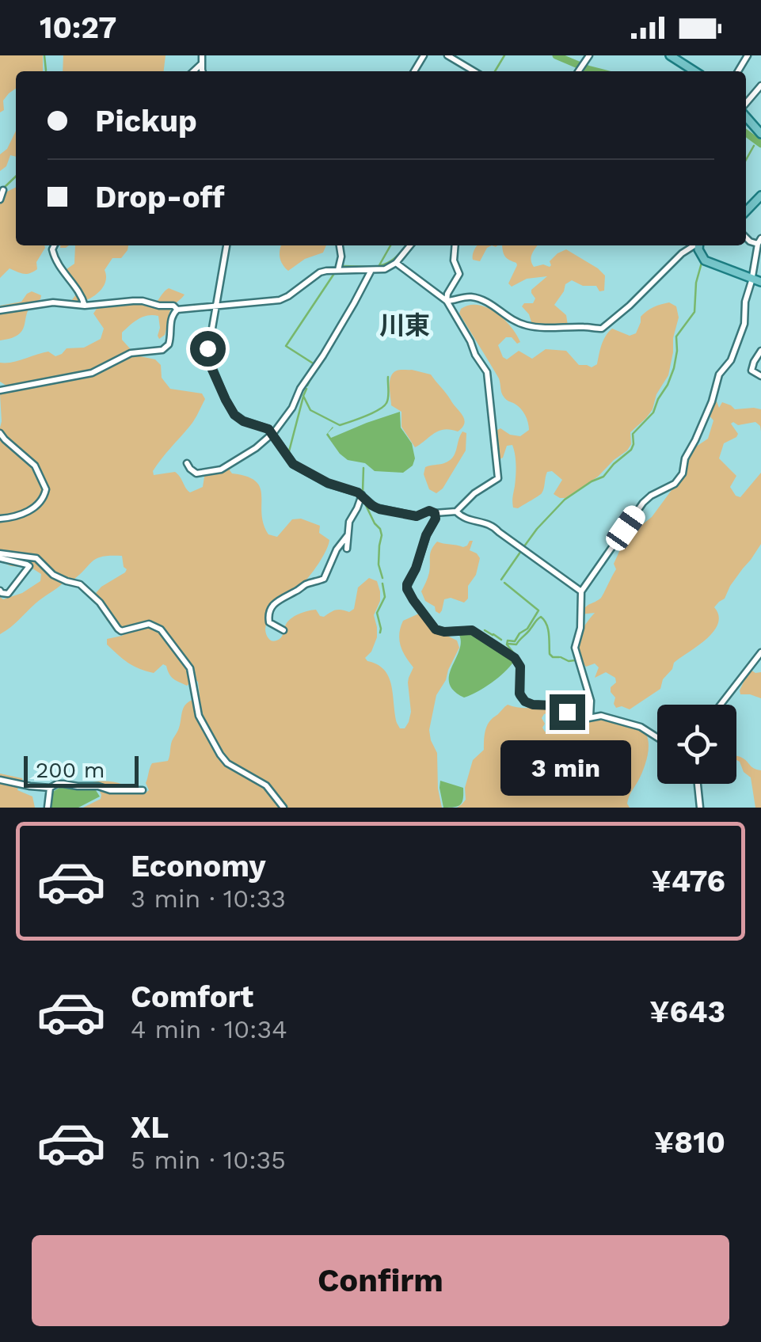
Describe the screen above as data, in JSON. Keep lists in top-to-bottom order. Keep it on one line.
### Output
{"districts":["川東"],"scale_bar":"200 m","page":{"status":"10:27","banner":["Pickup","Drop-off"],"bubble":"3 min","scale":"200 m","list":[{"name":"Economy","note":"3 min · 10:33","value":"¥476"},{"name":"Comfort","note":"4 min · 10:34","value":"¥643"},{"name":"XL","note":"5 min · 10:35","value":"¥810"}],"buttons":"Confirm"}}
